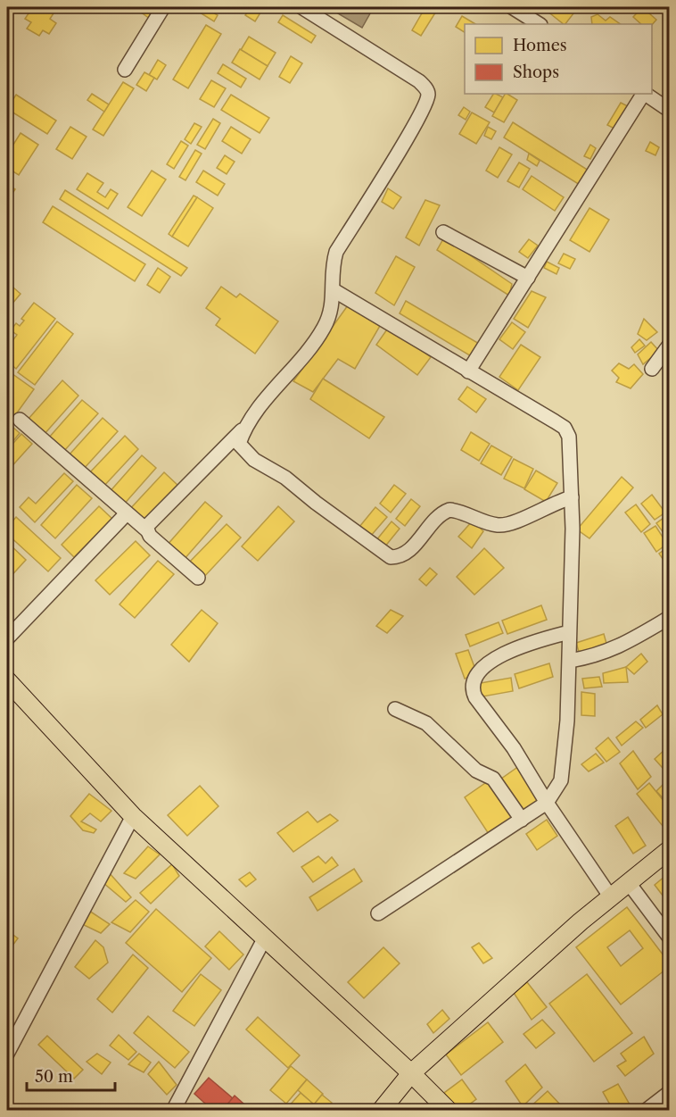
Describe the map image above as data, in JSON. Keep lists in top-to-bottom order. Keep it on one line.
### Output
{"legend":["Homes","Shops"],"scale_bar":"50 m"}
